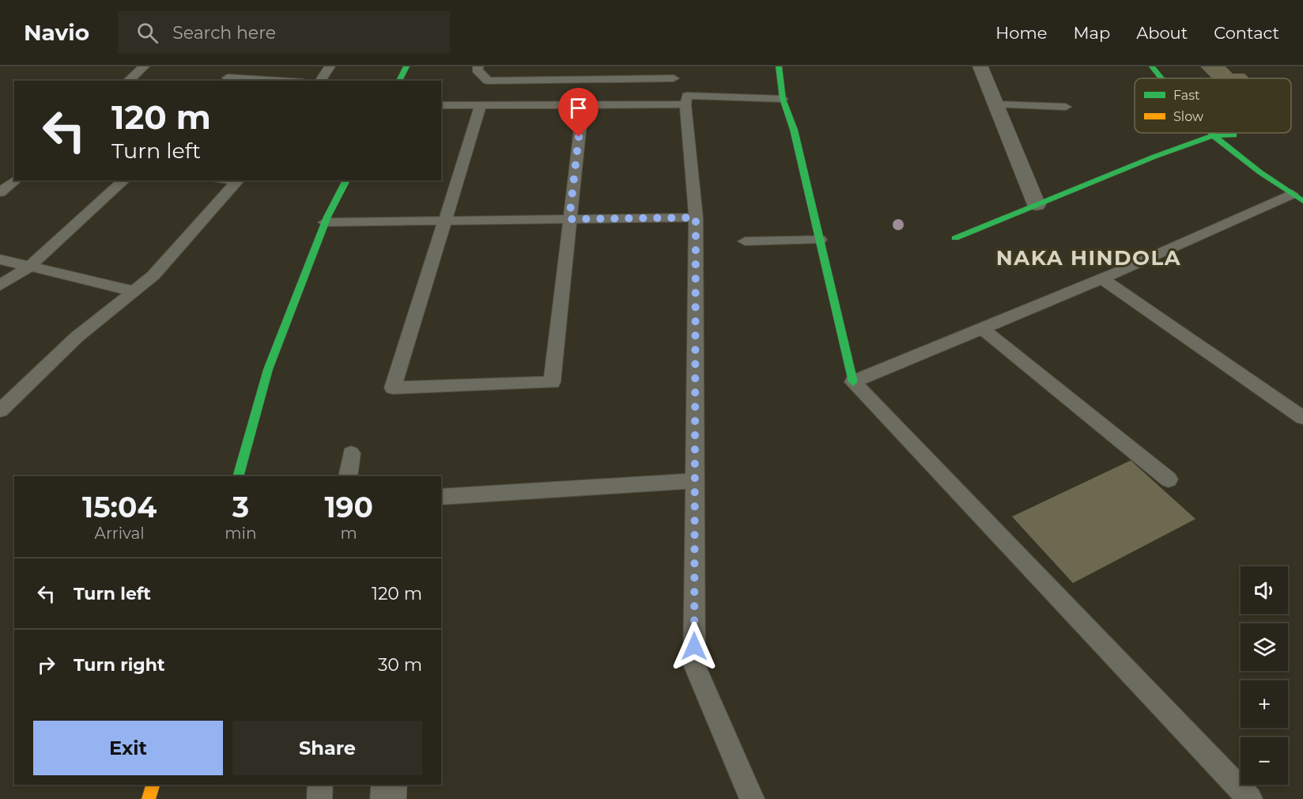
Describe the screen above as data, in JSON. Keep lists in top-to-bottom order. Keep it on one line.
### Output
{"districts":["NAKA HINDOLA"],"legend":["Fast","Slow"],"page":{"header":"Navio","search":"Search here","nav":["Home","Map","About","Contact"],"turn":["120 m","Turn left"],"eta":["15:04","Arrival","3","min","190","m"],"list":[{"name":"Turn left","value":"120 m"},{"name":"Turn right","value":"30 m"}],"map_buttons":["+","−"],"buttons":["Exit","Share"]}}
